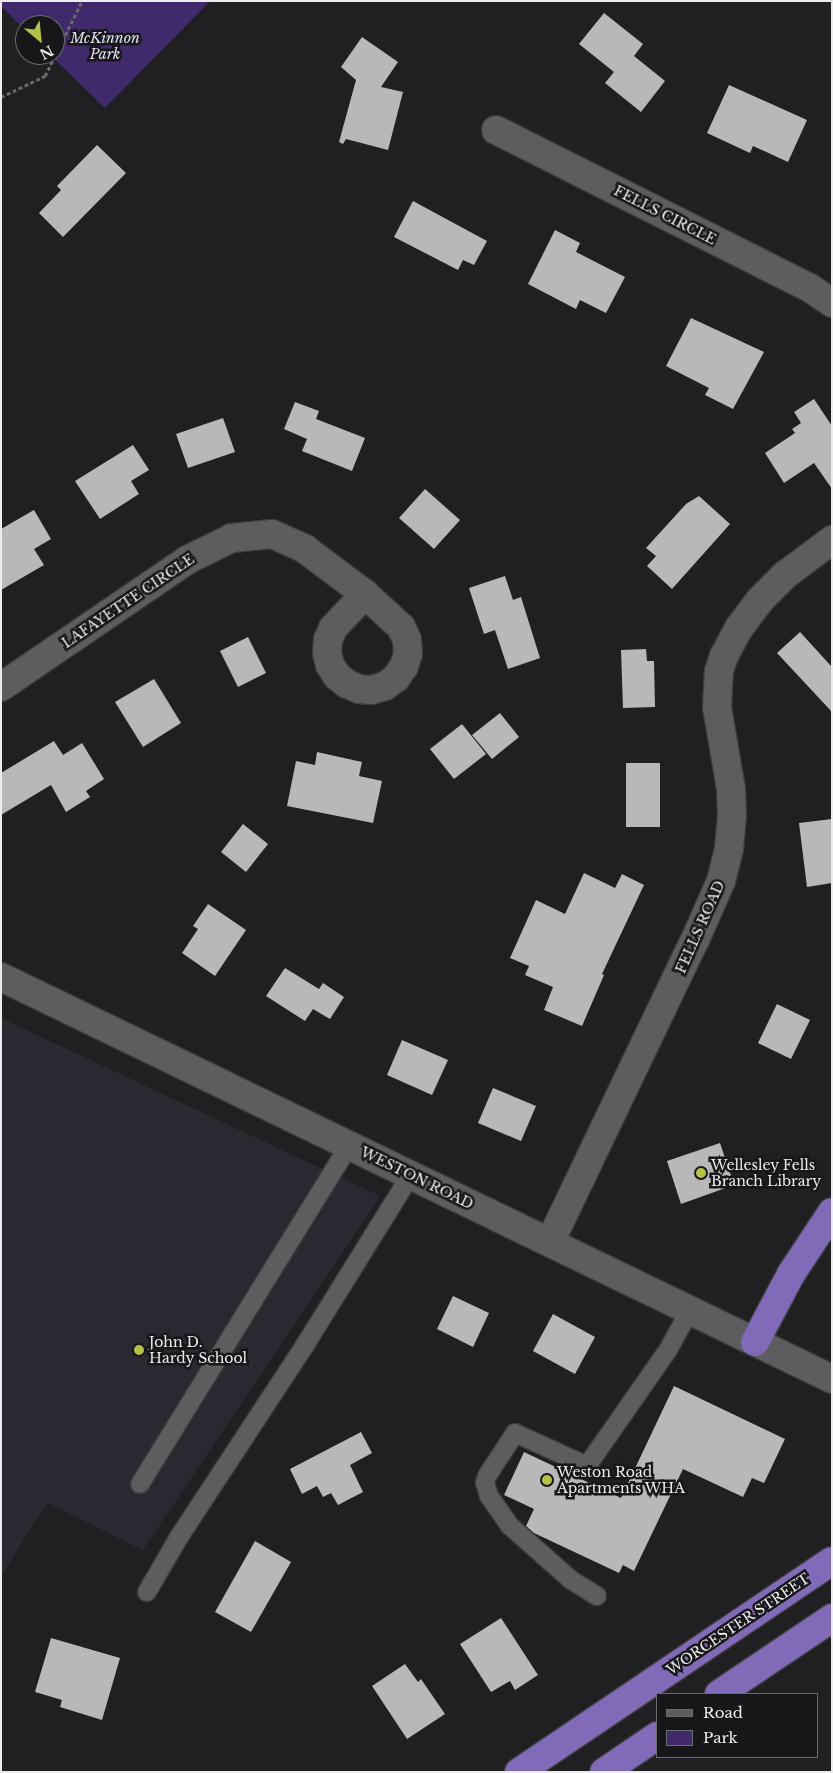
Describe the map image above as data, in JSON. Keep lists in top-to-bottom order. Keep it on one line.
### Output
{"streets":{"highway":["WORCESTER STREET"],"street":["FELLS CIRCLE","LAFAYETTE CIRCLE","FELLS ROAD","WESTON ROAD"]},"crossings":[["FELLS ROAD","WESTON ROAD"]],"parks":["McKinnon Park"],"places":["Wellesley Fells Branch Library","John D. Hardy School","Weston Road Apartments WHA"],"legend":["Road","Park"],"north":"bottom right"}
